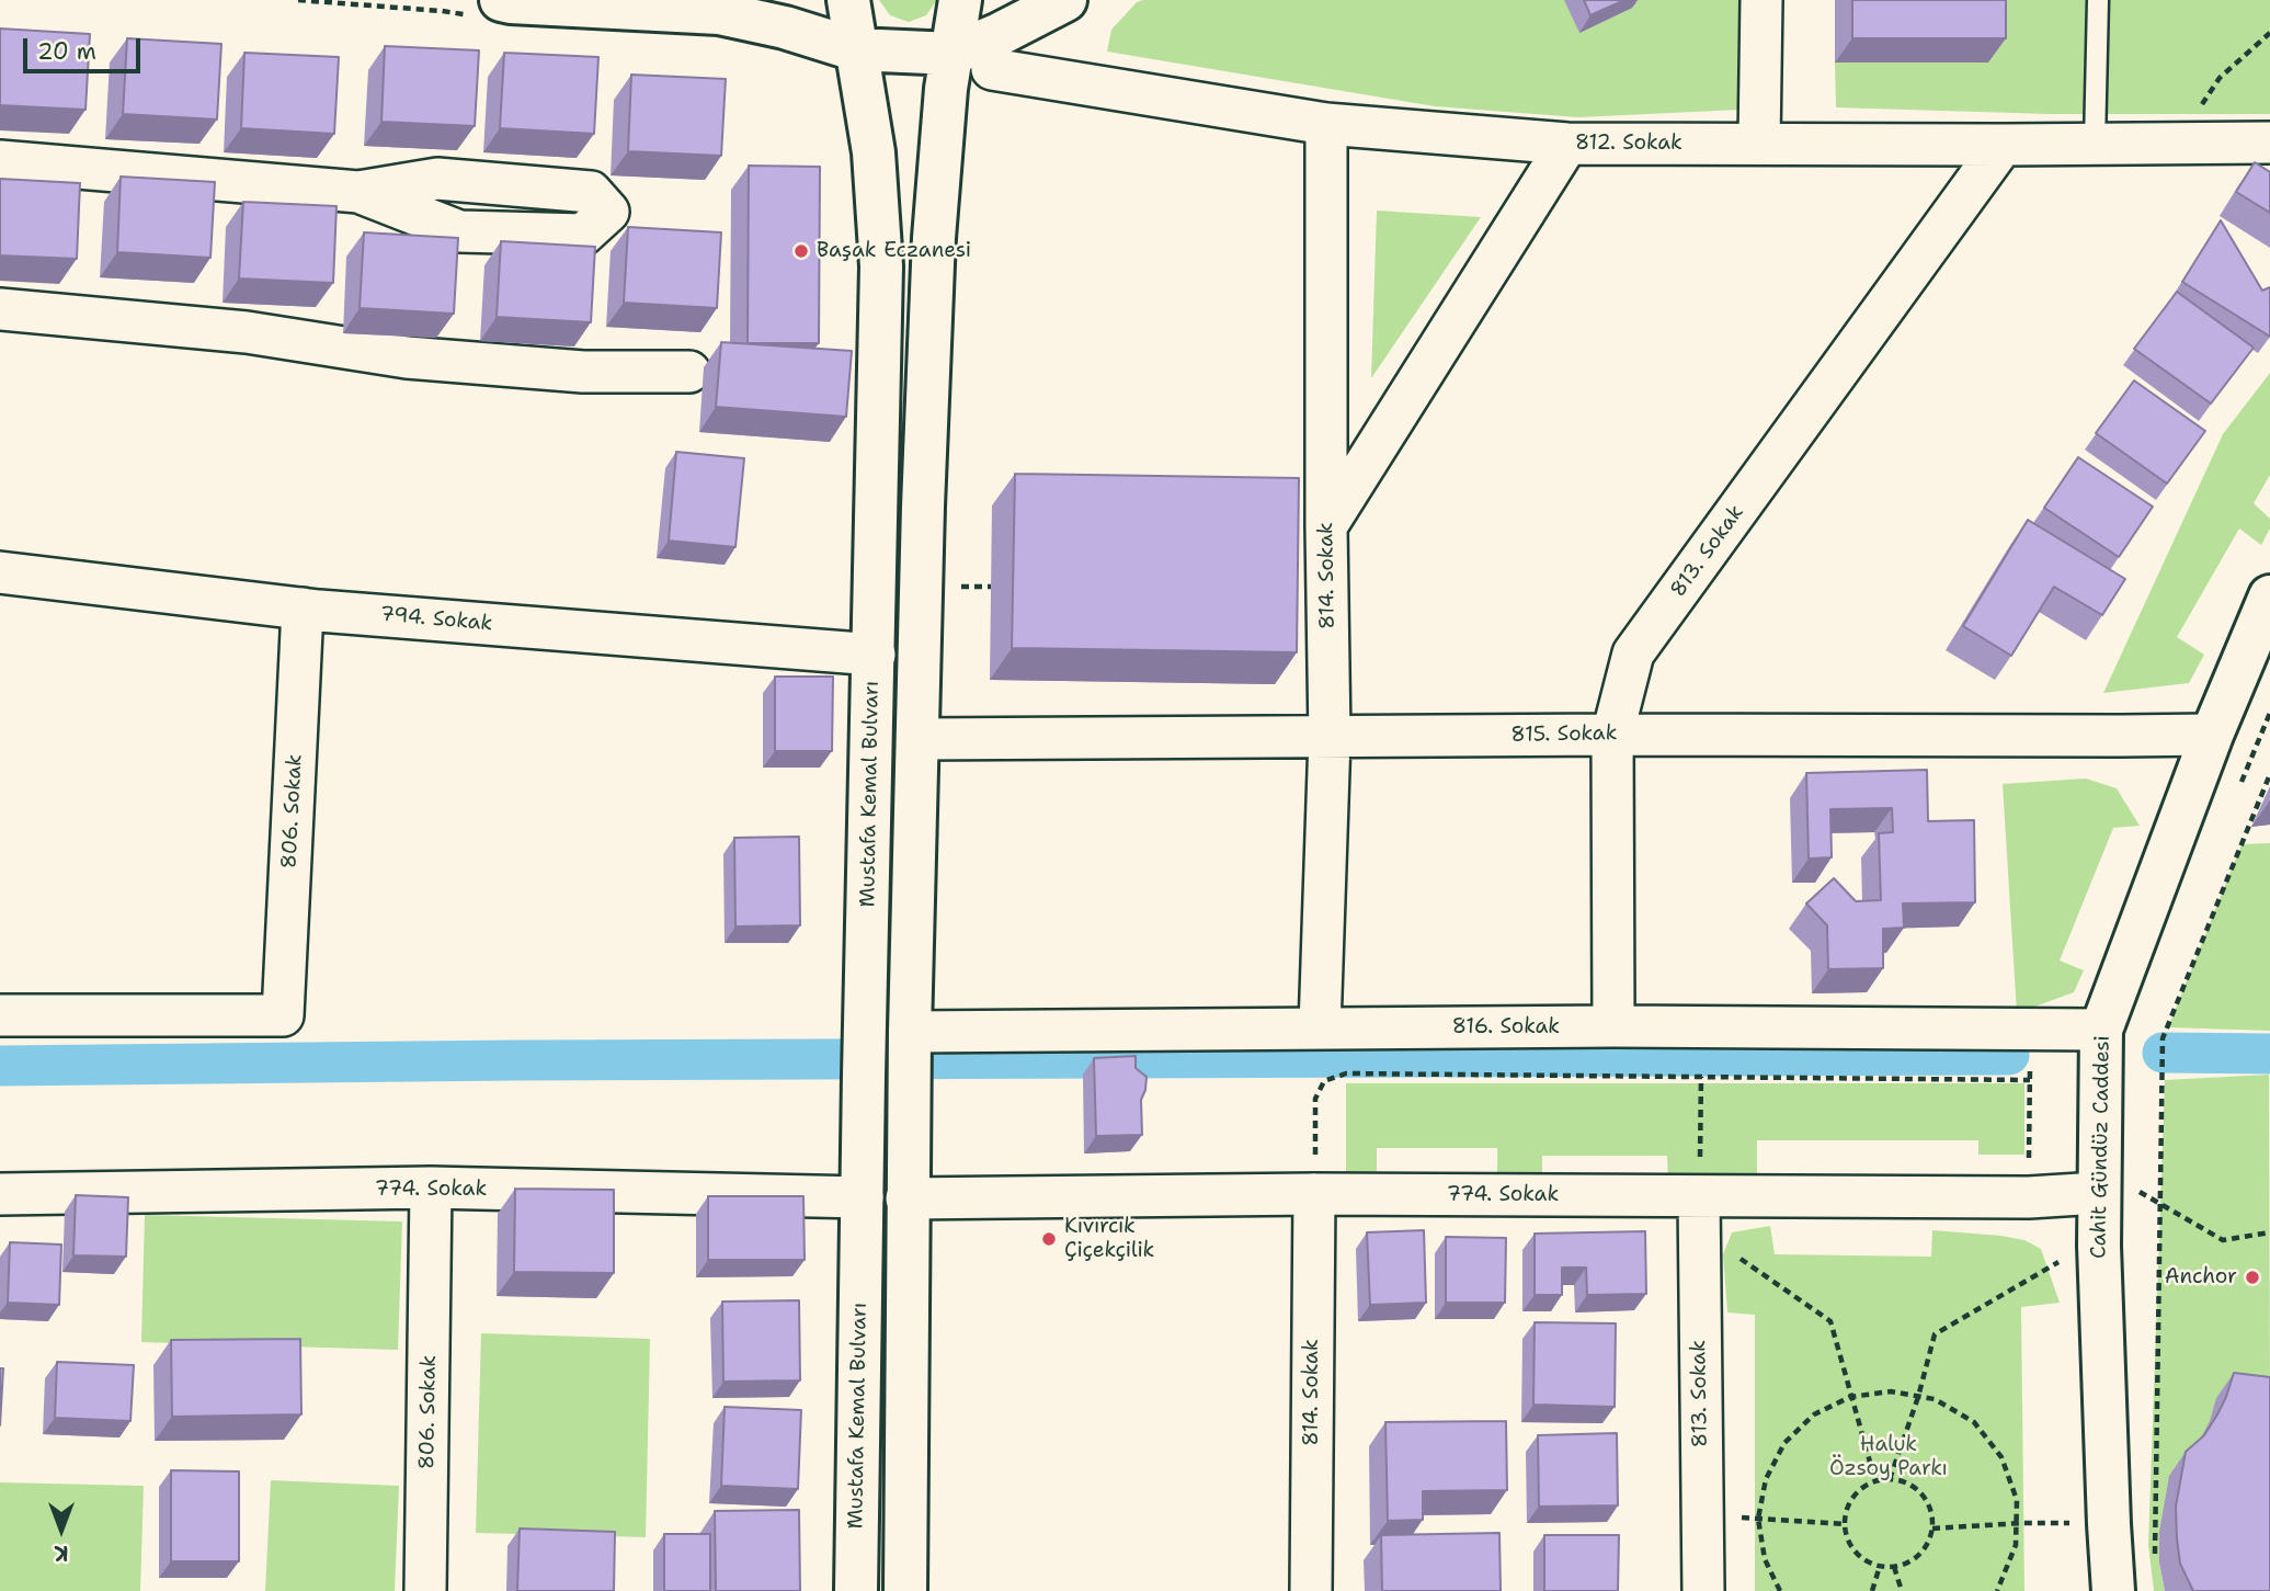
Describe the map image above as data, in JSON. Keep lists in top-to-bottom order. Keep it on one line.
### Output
{"streets":{"main road":["Mustafa Kemal Bulvarı","Cahit Gündüz Caddesi"],"street":["812. Sokak","813. Sokak","814. Sokak","794. Sokak","815. Sokak","806. Sokak","816. Sokak","774. Sokak"]},"crossings":[["812. Sokak","813. Sokak"],["812. Sokak","814. Sokak"],["813. Sokak","815. Sokak"],["813. Sokak","816. Sokak"],["813. Sokak","774. Sokak"],["814. Sokak","815. Sokak"],["814. Sokak","816. Sokak"],["814. Sokak","774. Sokak"],["794. Sokak","Mustafa Kemal Bulvarı"],["794. Sokak","806. Sokak"],["815. Sokak","Cahit Gündüz Caddesi"],["Mustafa Kemal Bulvarı","774. Sokak"],["806. Sokak","774. Sokak"],["816. Sokak","Cahit Gündüz Caddesi"],["Cahit Gündüz Caddesi","774. Sokak"]],"parks":["Haluk Özsoy Parkı"],"places":["Başak Eczanesi","Kıvırcık Çiçekçilik","Anchor"],"scale_bar":"20 m","north":"bottom"}
